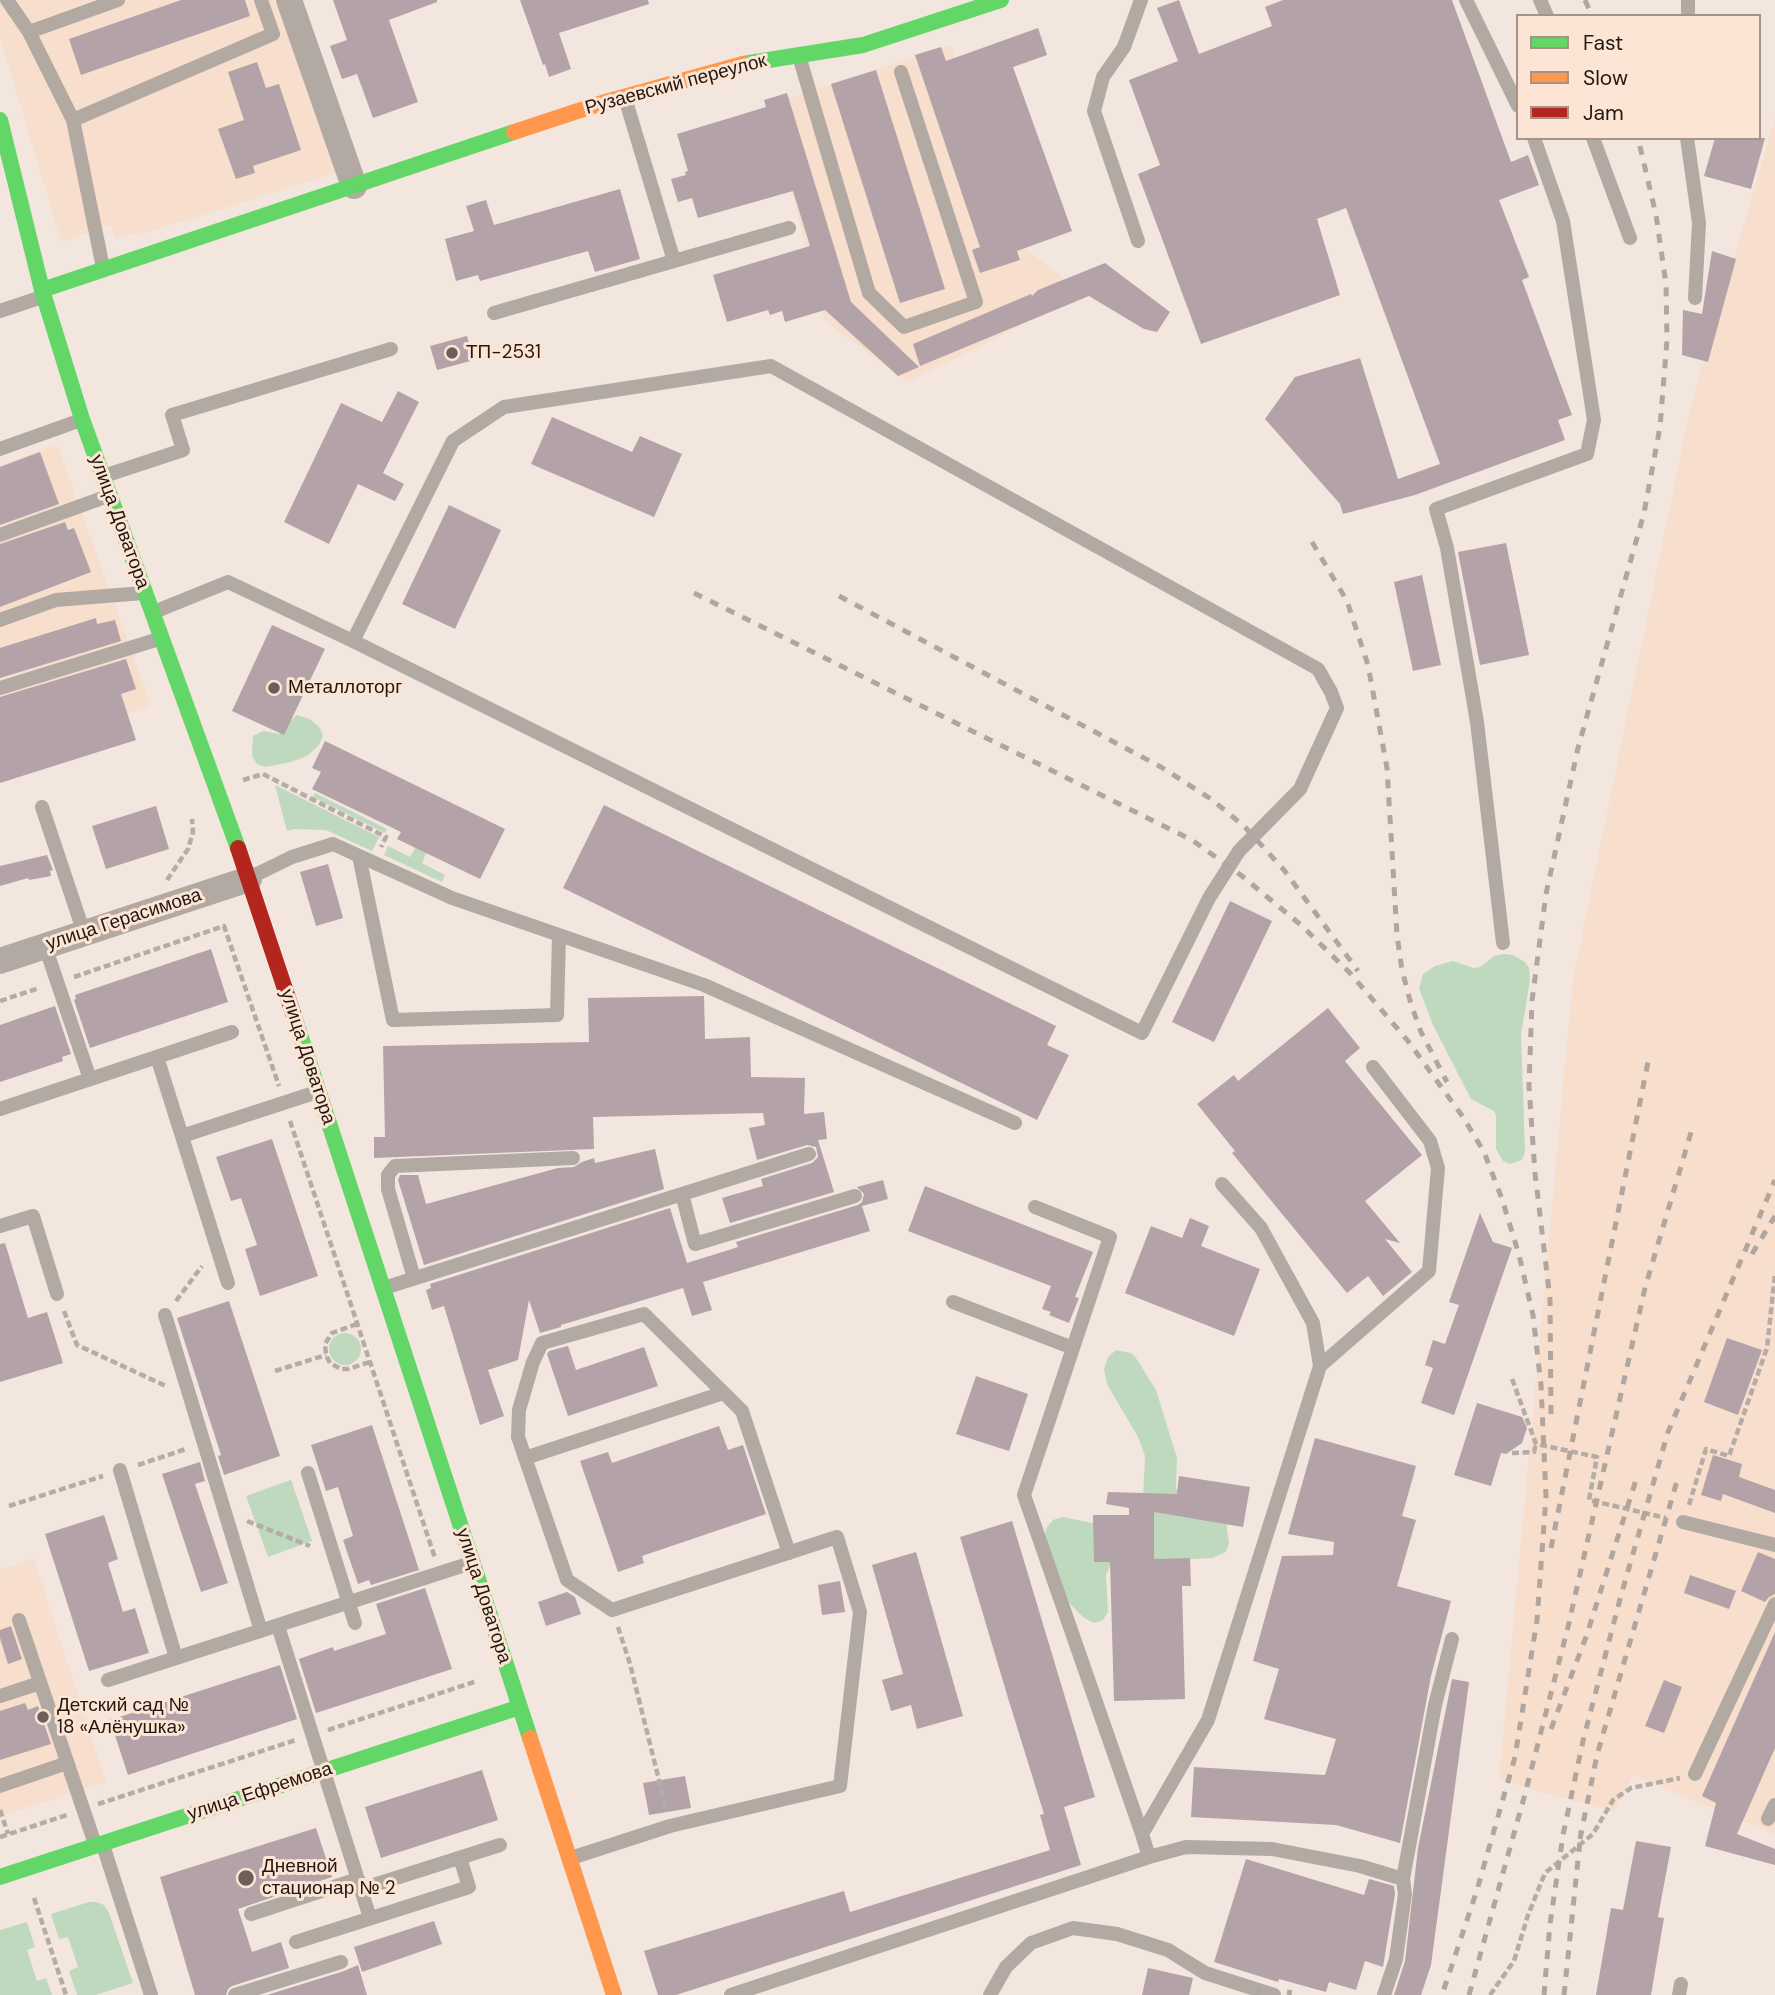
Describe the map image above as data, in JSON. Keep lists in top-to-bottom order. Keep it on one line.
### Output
{"streets":{"street":["Рузаевский переулок","улица Доватора","улица Герасимова","улица Ефремова"]},"crossings":[["Рузаевский переулок","улица Доватора"],["улица Доватора","улица Герасимова"],["улица Доватора","улица Ефремова"]],"places":["ТП-2531","Металлоторг","Детский сад № 18 «Алёнушка»","Дневной стационар № 2"],"legend":["Fast","Slow","Jam"]}
